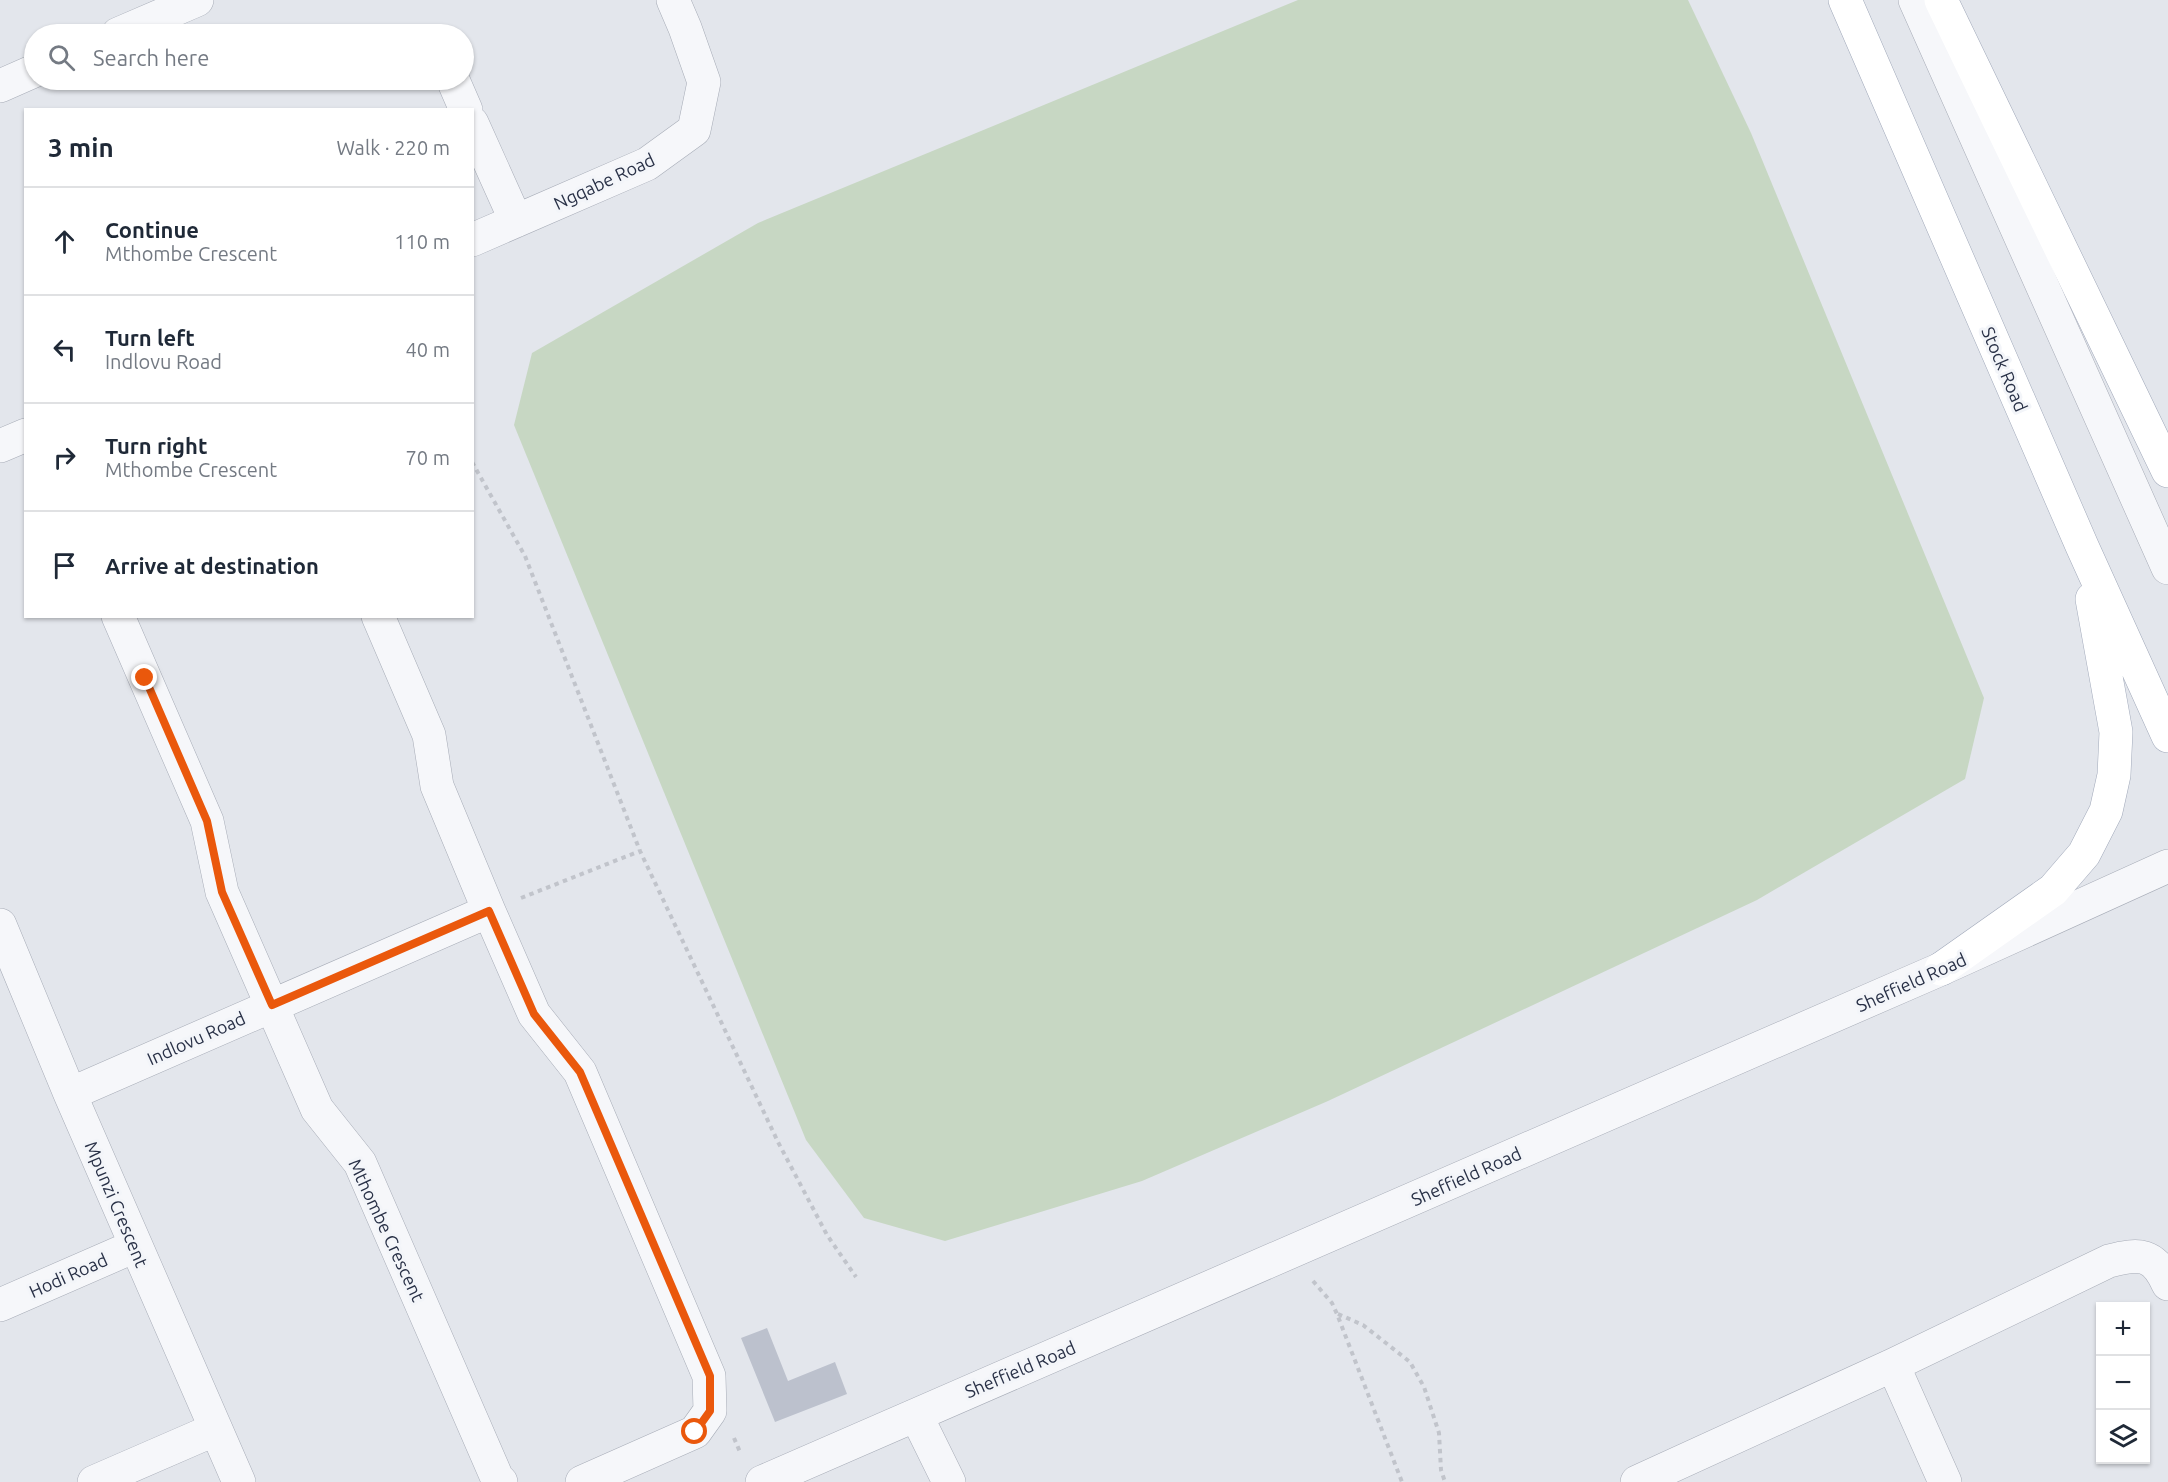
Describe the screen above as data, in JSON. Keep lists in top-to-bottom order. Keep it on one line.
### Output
{"streets":{"main road":["Stock Road"],"street":["Ngqabe Road","Sheffield Road","Indlovu Road","Mpunzi Crescent","Mthombe Crescent","Hodi Road"]},"crossings":[["Indlovu Road","Mpunzi Crescent"],["Indlovu Road","Mthombe Crescent"],["Mpunzi Crescent","Hodi Road"]],"page":{"search":"Search here","heading":["3 min","Walk · 220 m"],"list":[["Continue","Mthombe Crescent","110 m"],["Turn left","Indlovu Road","40 m"],["Turn right","Mthombe Crescent","70 m"],"Arrive at destination"],"map_buttons":["+","−"]}}
